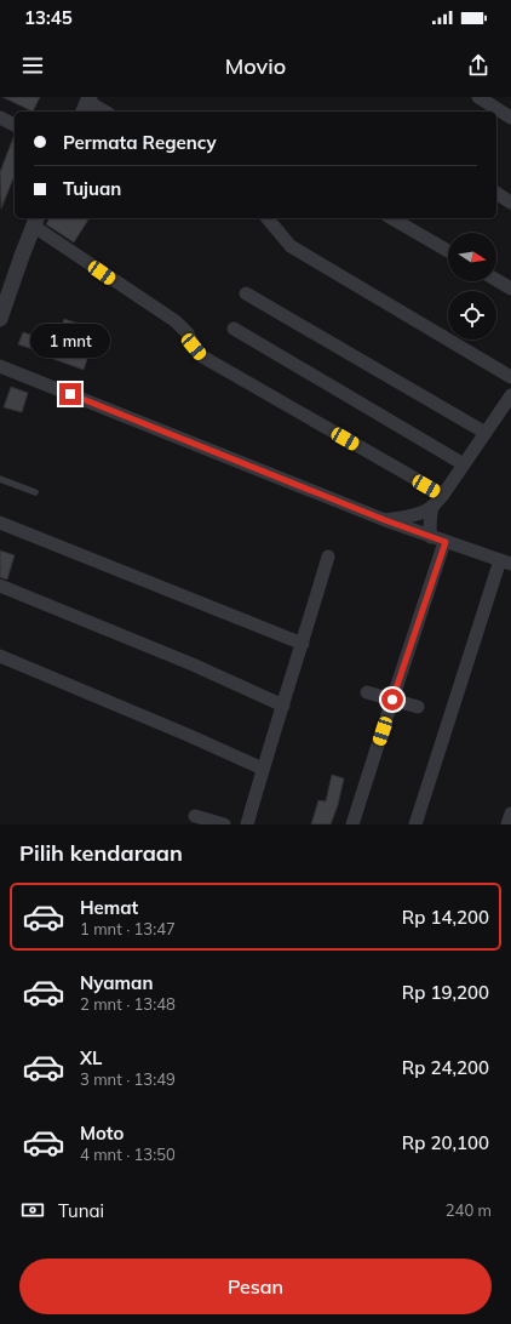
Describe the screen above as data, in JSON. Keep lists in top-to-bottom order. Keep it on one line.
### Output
{"north":"right","page":{"status":"13:45","header":"Movio","banner":["Permata Regency","Tujuan"],"bubble":"1 mnt","heading":"Pilih kendaraan","list":[{"name":"Hemat","note":"1 mnt · 13:47","value":"Rp 14,200"},{"name":"Nyaman","note":"2 mnt · 13:48","value":"Rp 19,200"},{"name":"XL","note":"3 mnt · 13:49","value":"Rp 24,200"},{"name":"Moto","note":"4 mnt · 13:50","value":"Rp 20,100"}],"pay":["Tunai","240 m"],"buttons":"Pesan"}}
